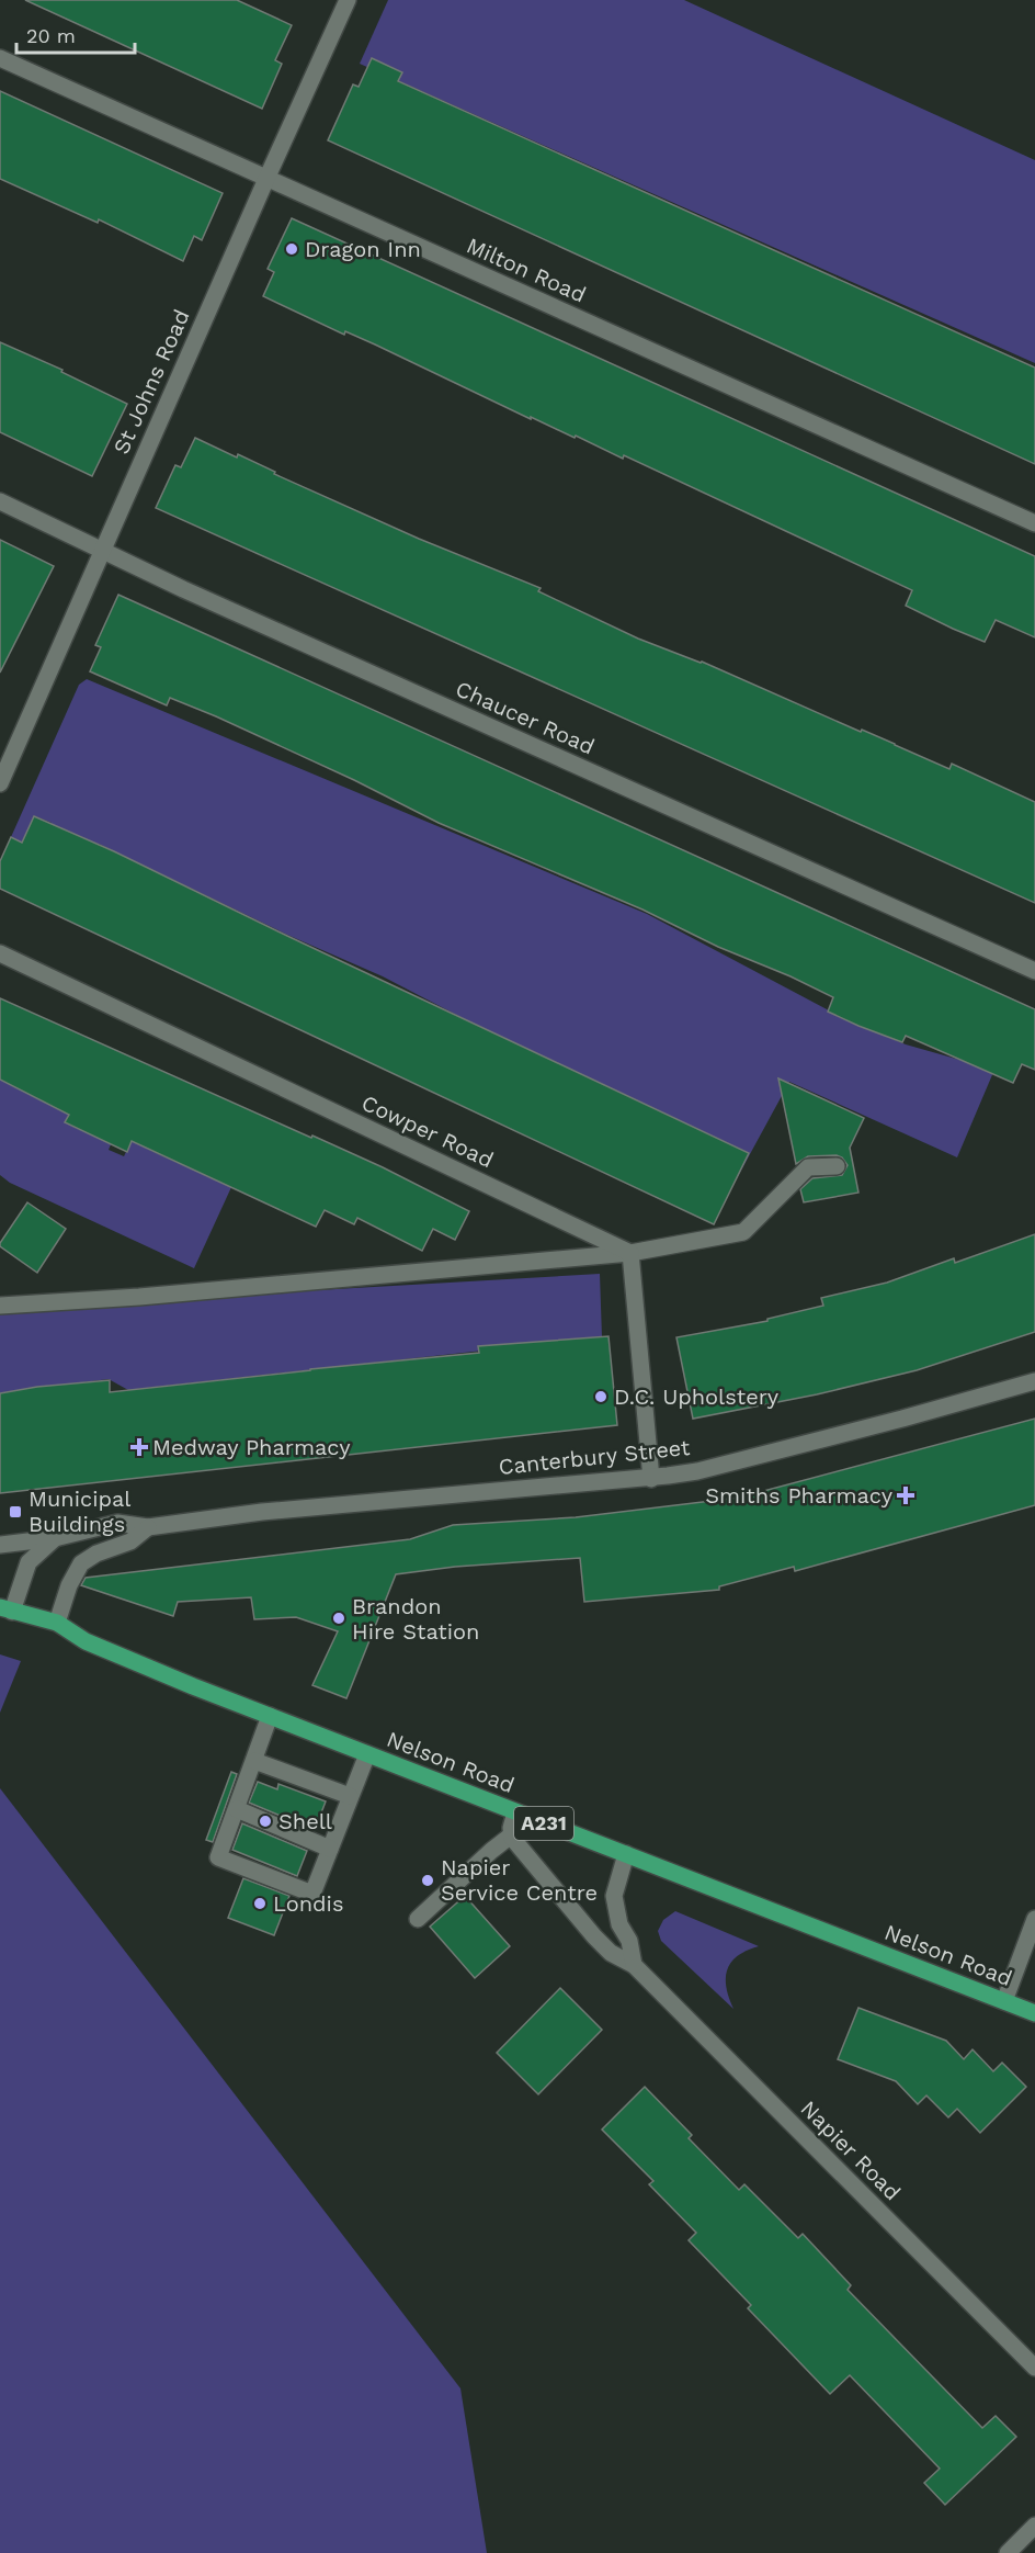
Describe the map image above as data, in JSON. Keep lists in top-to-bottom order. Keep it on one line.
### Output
{"streets":{"main road":["Nelson Road","A231"],"street":["Milton Road","St Johns Road","Chaucer Road","Cowper Road","Canterbury Street","Napier Road"]},"crossings":[["Milton Road","St Johns Road"],["St Johns Road","Chaucer Road"],["Canterbury Street","Nelson Road"]],"places":{"other":["Dragon Inn","D.C. Upholstery","Brandon Hire Station","Shell","Napier Service Centre","Londis"],"health":["Medway Pharmacy","Smiths Pharmacy"],"transit":["Municipal Buildings"]},"scale_bar":"20 m"}
